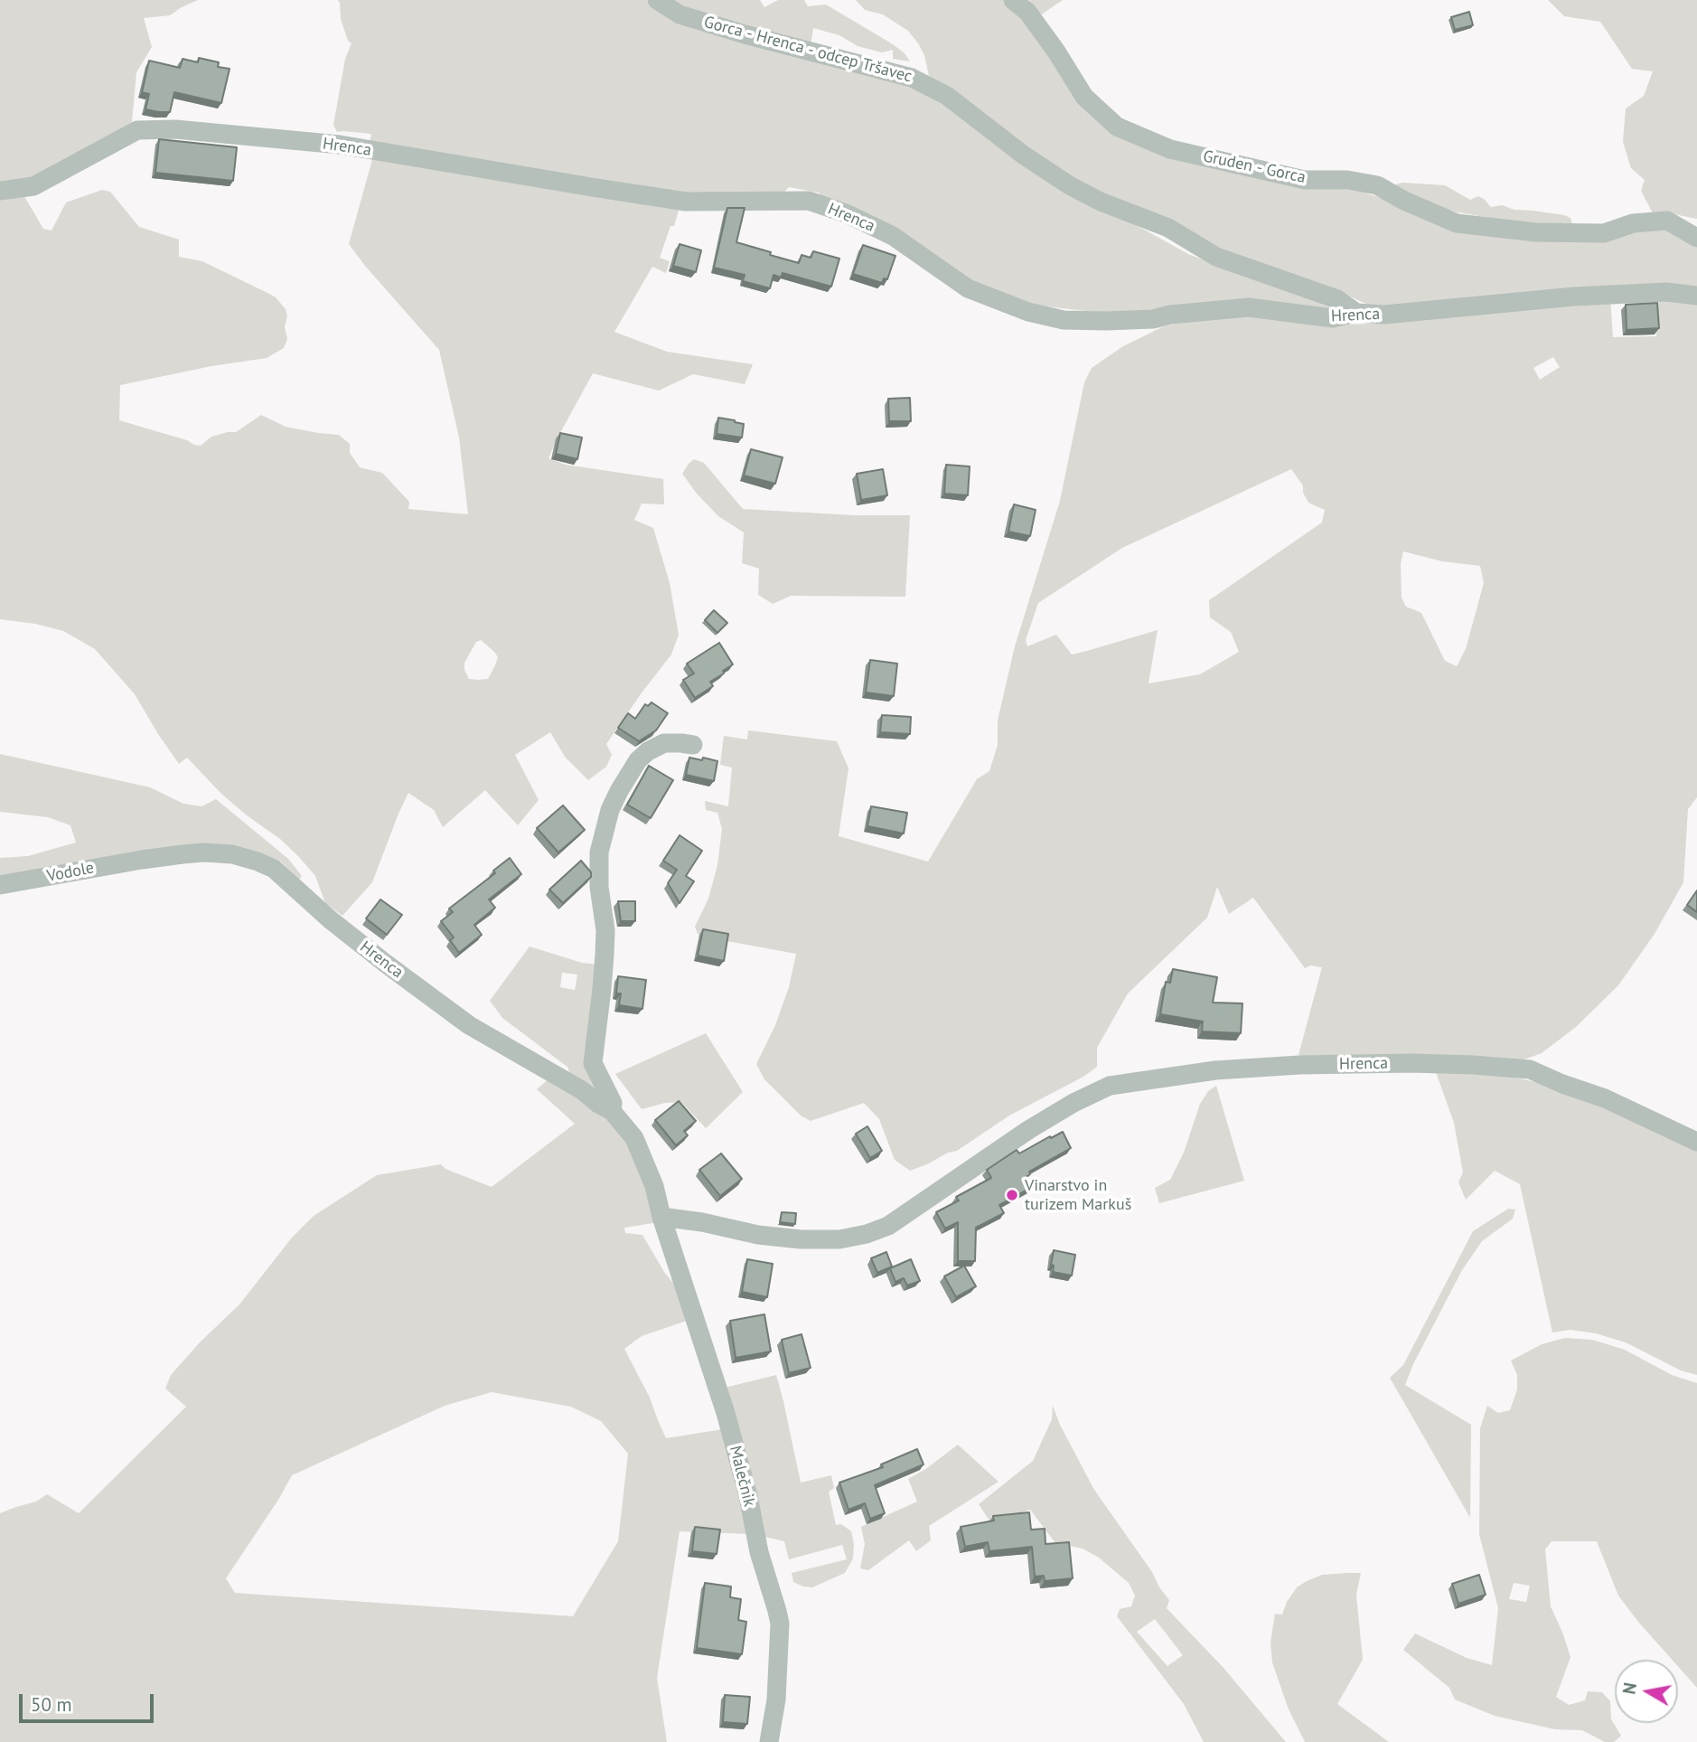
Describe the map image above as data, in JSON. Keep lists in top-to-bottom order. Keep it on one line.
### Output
{"streets":{"street":["Gorca - Hrenca - odcep Tršavec","Hrenca","Gruden - Gorca","Vodole","Malečnik"]},"crossings":[["Gorca - Hrenca - odcep Tršavec","Hrenca"],["Hrenca","Vodole"],["Hrenca","Malečnik"]],"places":["Vinarstvo in turizem Markuš"],"scale_bar":"50 m","north":"left"}
